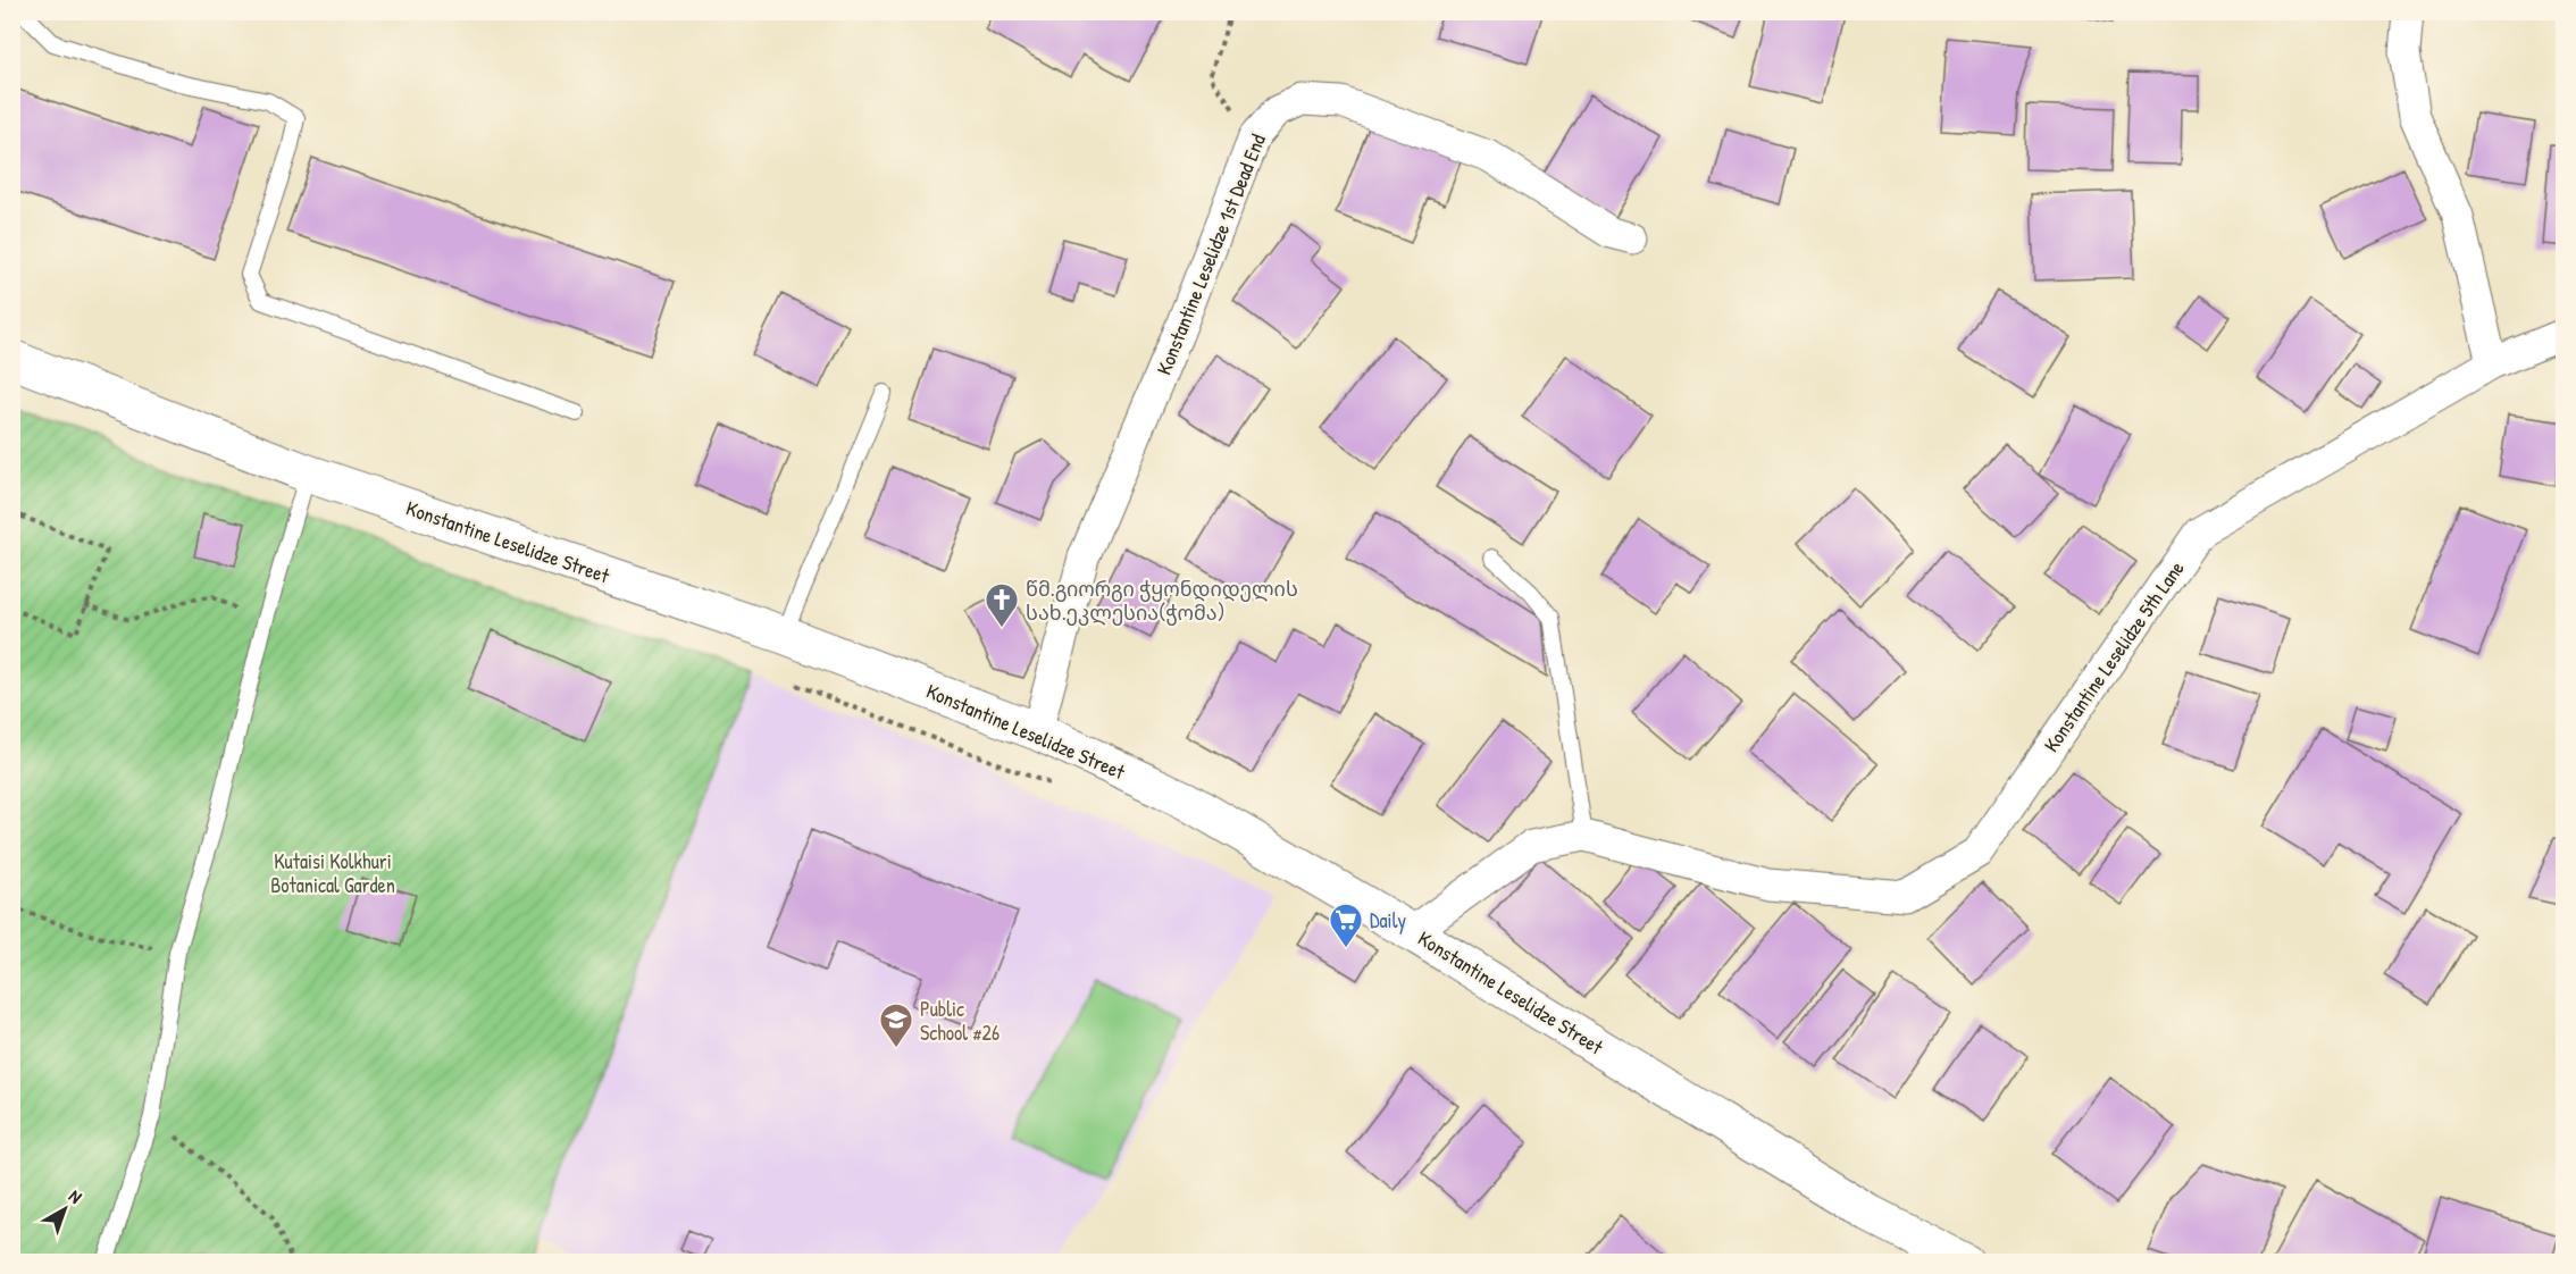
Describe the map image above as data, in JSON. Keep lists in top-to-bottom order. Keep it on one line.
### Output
{"streets":{"main road":["Konstantine Leselidze Street"],"street":["Konstantine Leselidze 1st Dead End","Konstantine Leselidze 5th Lane"]},"crossings":[["Konstantine Leselidze 1st Dead End","Konstantine Leselidze Street"],["Konstantine Leselidze Street","Konstantine Leselidze 5th Lane"]],"parks":["Kutaisi Kolkhuri Botanical Garden"],"places":{"church":["წმ.გიორგი ჭყონდიდელის სახ.ეკლესია(ჭომა)"],"supermarket":["Daily"],"school or university":["Public School #26"]},"north":"top right"}
